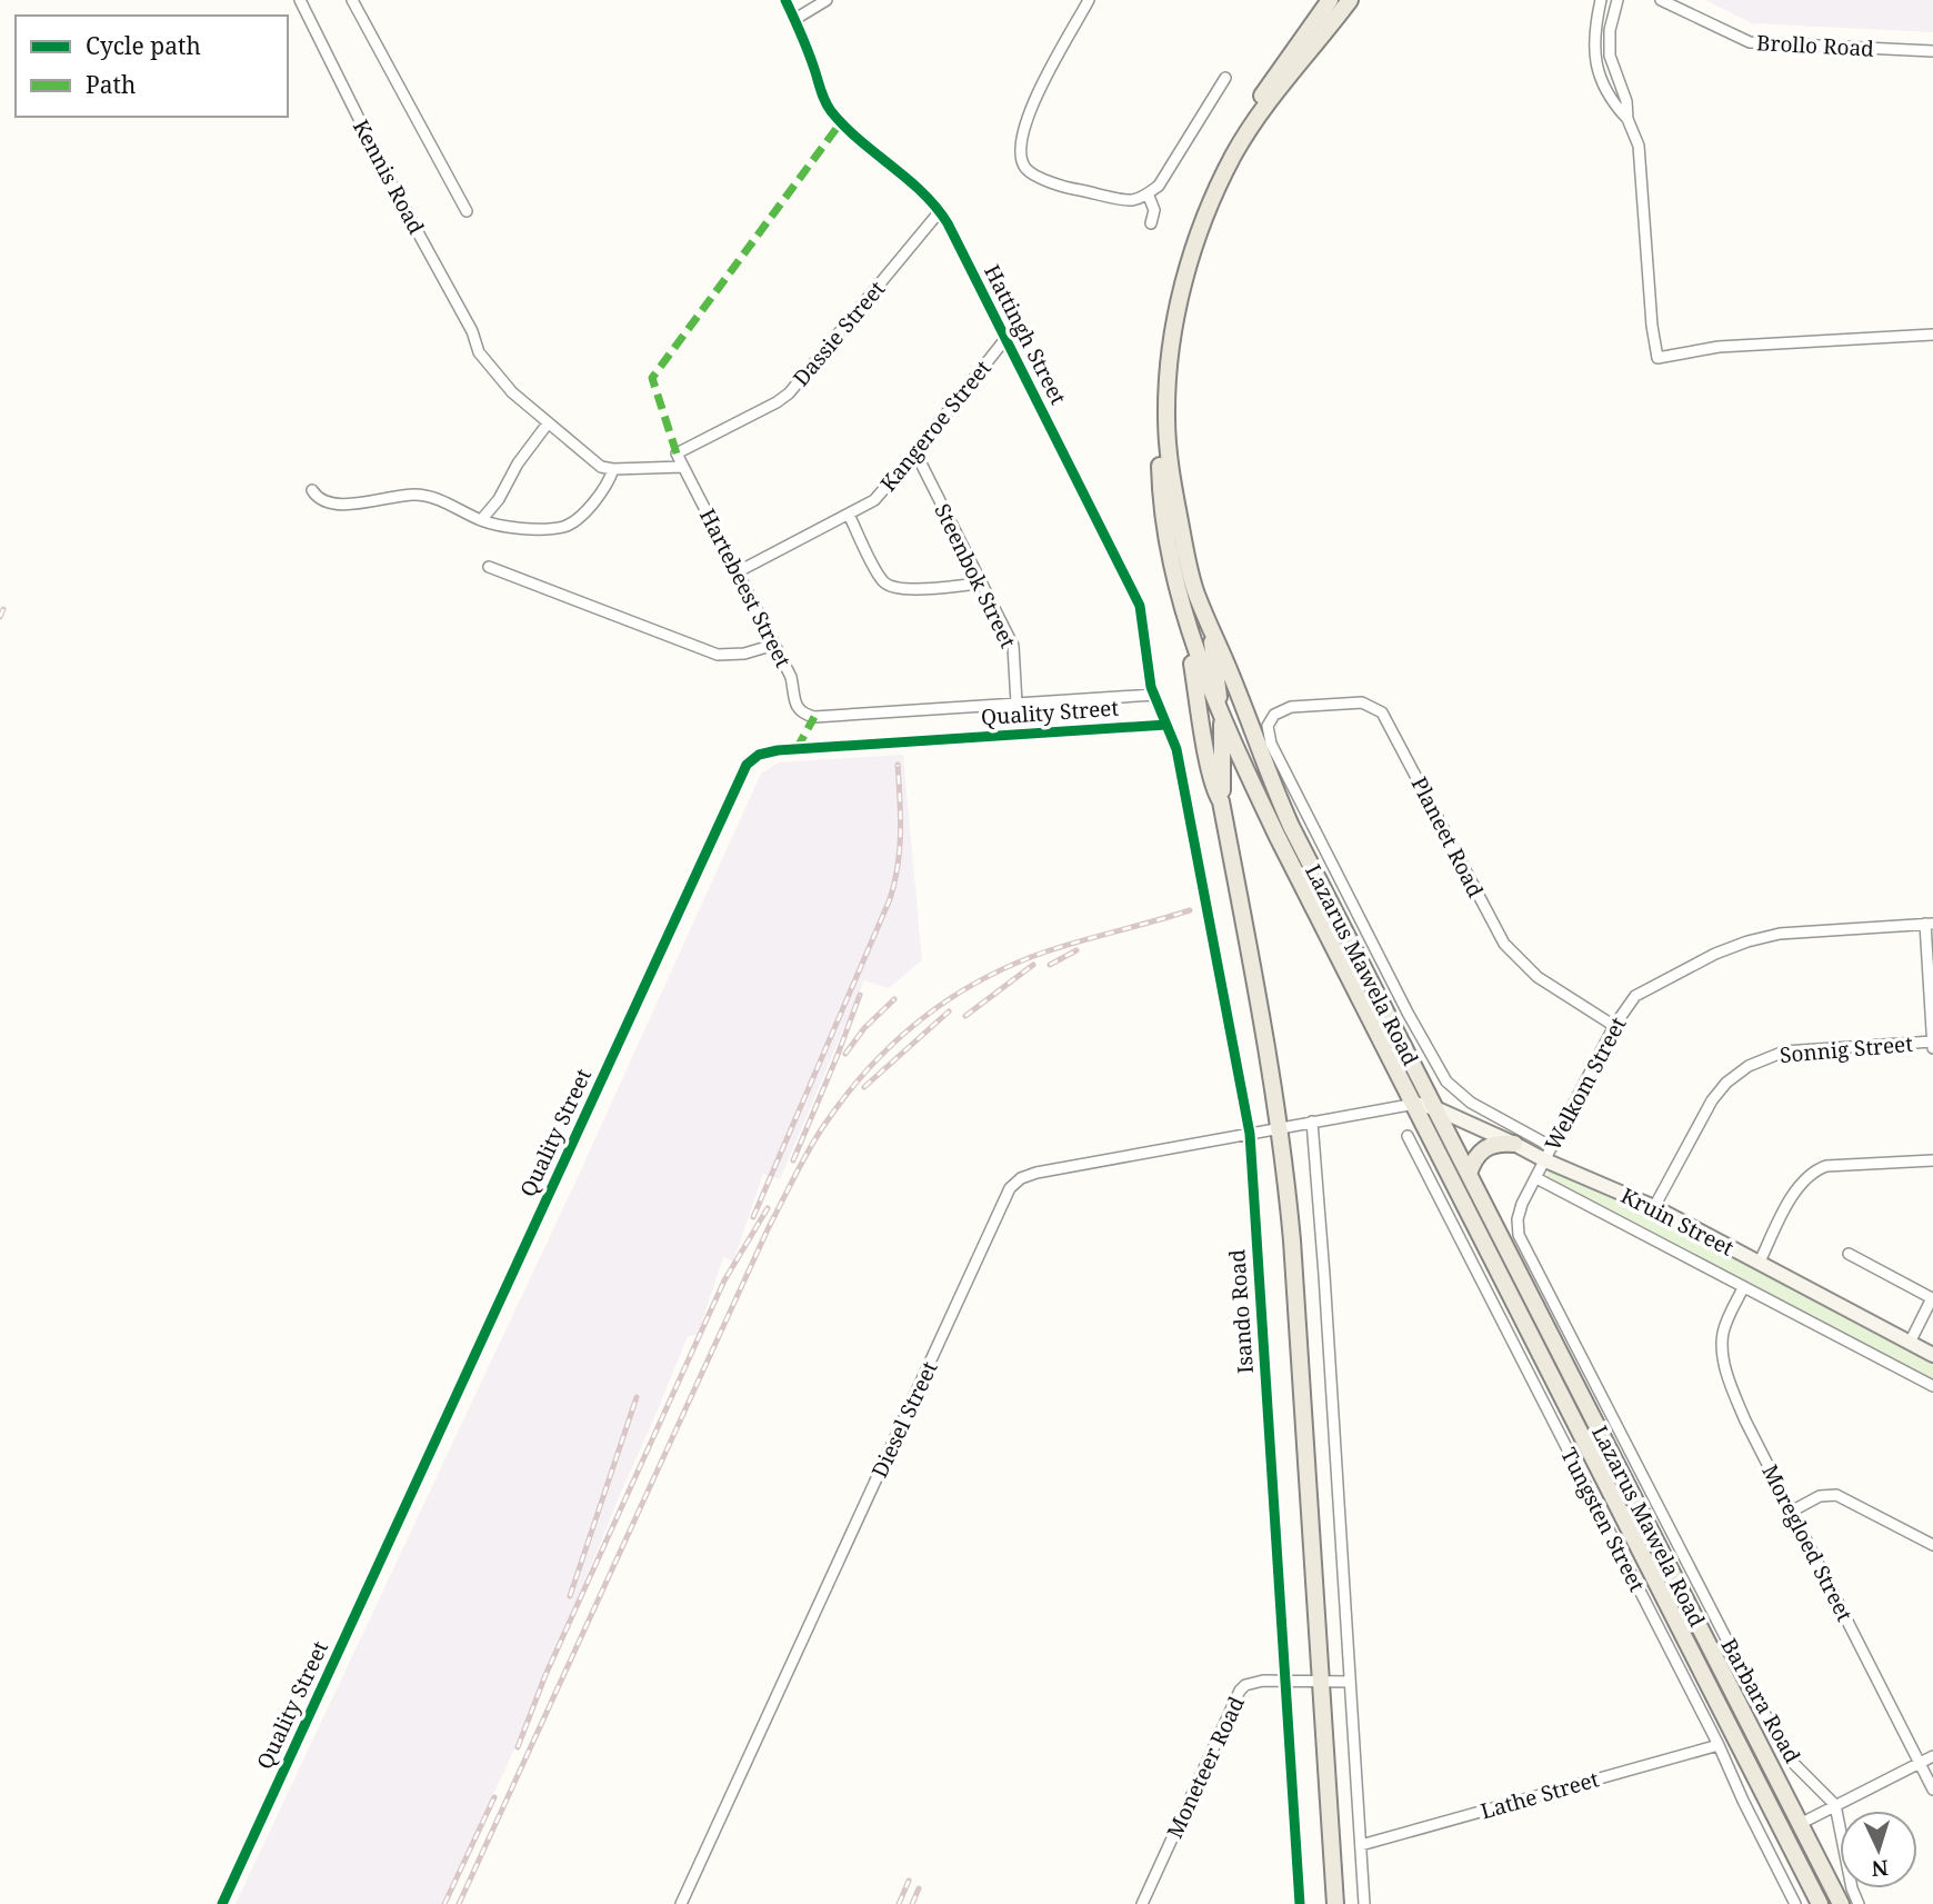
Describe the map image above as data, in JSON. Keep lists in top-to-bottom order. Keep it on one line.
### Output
{"streets":{"main road":["Lazarus Mawela Road","Kruin Street"],"street":["Brollo Road","Kennis Road","Dassie Street","Hattingh Street","Kangeroe Street","Steenbok Street","Hartebeest Street","Quality Street","Planeet Road","Sonnig Street","Welkom Street","Isando Road","Diesel Street","Tungsten Street","Moregloed Street","Barbara Road","Moneteer Road","Lathe Street"]},"crossings":[["Dassie Street","Hattingh Street"],["Dassie Street","Hartebeest Street"],["Hattingh Street","Kangeroe Street"],["Hattingh Street","Quality Street"],["Hattingh Street","Isando Road"],["Kangeroe Street","Steenbok Street"],["Kangeroe Street","Hartebeest Street"],["Steenbok Street","Hartebeest Street"],["Quality Street","Isando Road"],["Planeet Road","Welkom Street"],["Planeet Road","Kruin Street"],["Planeet Road","Barbara Road"],["Lazarus Mawela Road","Kruin Street"],["Sonnig Street","Kruin Street"],["Welkom Street","Kruin Street"],["Welkom Street","Barbara Road"],["Kruin Street","Moregloed Street"],["Kruin Street","Barbara Road"],["Isando Road","Diesel Street"],["Isando Road","Moneteer Road"],["Tungsten Street","Lathe Street"]],"legend":["Cycle path","Path"],"north":"bottom"}
